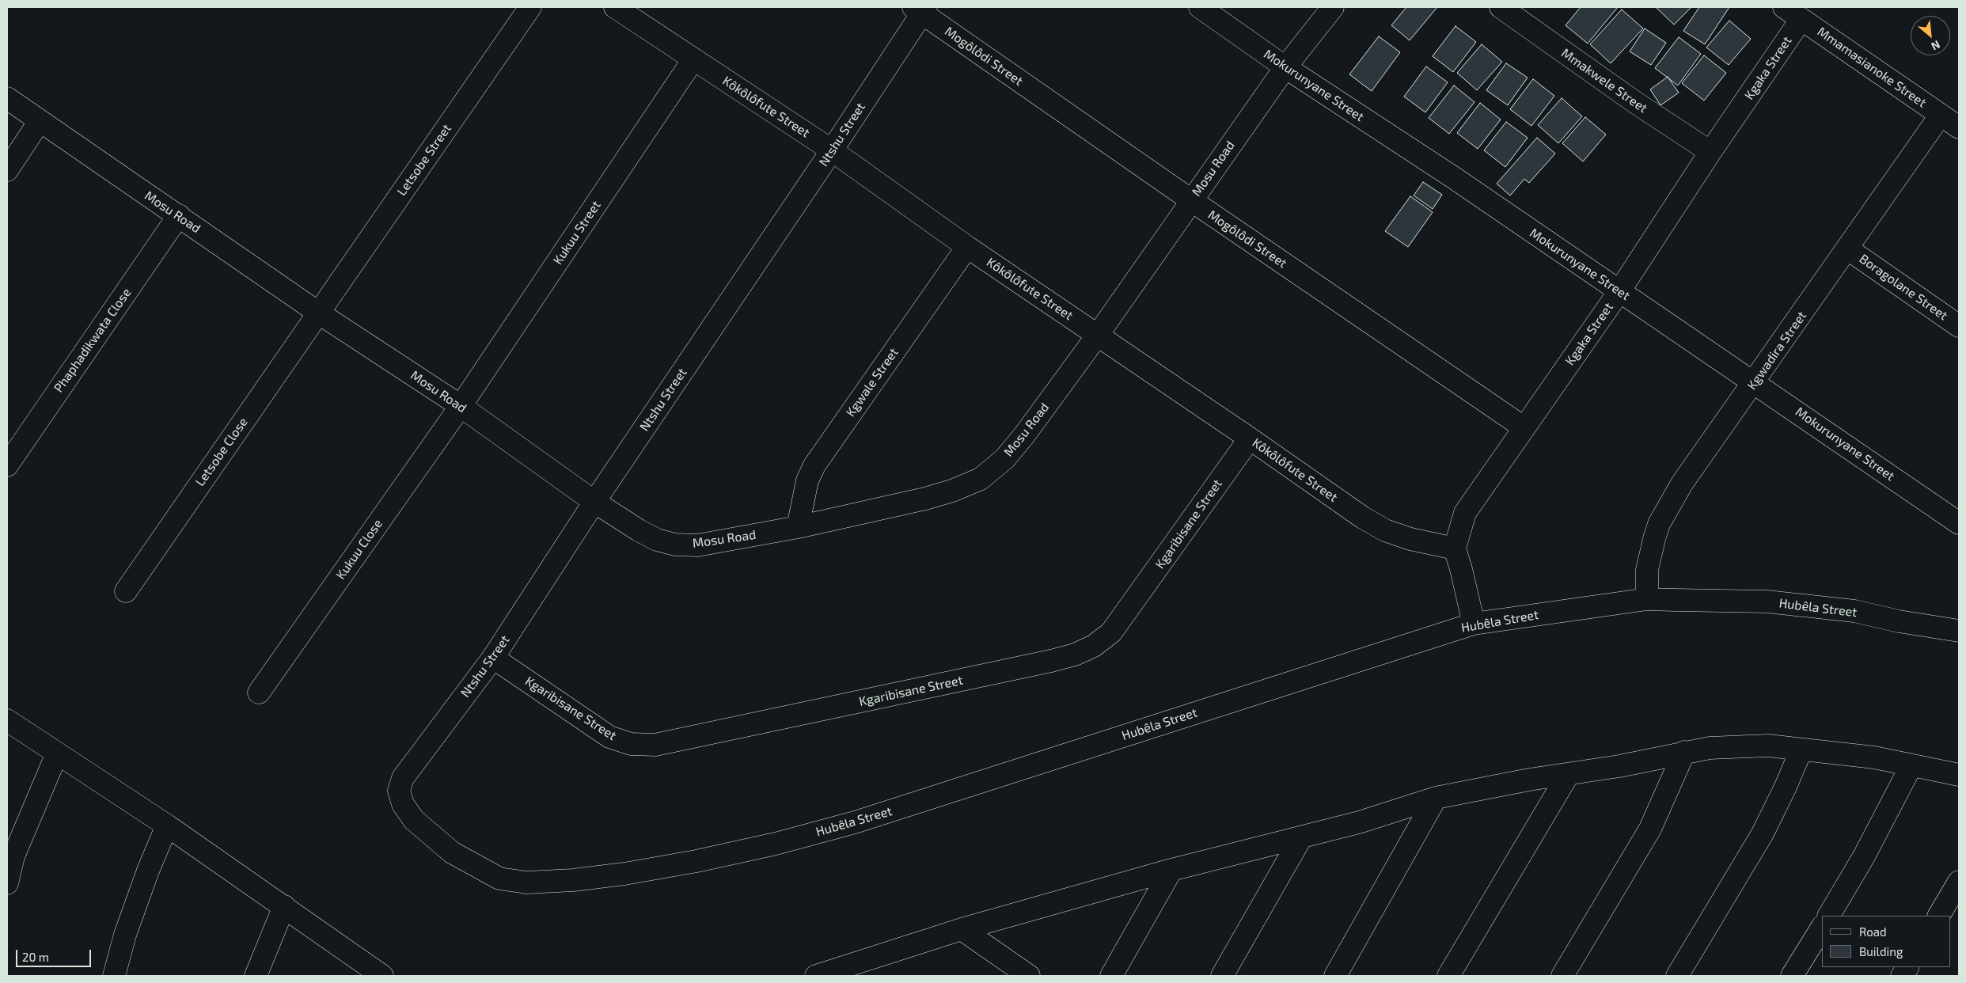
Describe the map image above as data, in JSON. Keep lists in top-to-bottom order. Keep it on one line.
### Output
{"streets":{"street":["Mogôlôdi Street","Mmamasianoke Street","Kgaka Street","Mmakwele Street","Mokurunyane Street","Kôkôlôfute Street","Ntshu Street","Letsobe Street","Mosu Road","Kukuu Street","Boragolane Street","Phaphadikwata Close","Kgwadira Street","Kgwale Street","Letsobe Close","Kgaribisane Street","Kukuu Close","Hubêla Street"]},"crossings":[["Mogôlôdi Street","Kgaka Street"],["Mogôlôdi Street","Ntshu Street"],["Mogôlôdi Street","Mosu Road"],["Mmamasianoke Street","Kgaka Street"],["Mmamasianoke Street","Kgwadira Street"],["Kgaka Street","Mmakwele Street"],["Kgaka Street","Mokurunyane Street"],["Kgaka Street","Kôkôlôfute Street"],["Mokurunyane Street","Mosu Road"],["Mokurunyane Street","Kgwadira Street"],["Kôkôlôfute Street","Ntshu Street"],["Kôkôlôfute Street","Mosu Road"],["Kôkôlôfute Street","Kukuu Street"],["Kôkôlôfute Street","Kgwale Street"],["Kôkôlôfute Street","Kgaribisane Street"],["Ntshu Street","Mosu Road"],["Ntshu Street","Kgaribisane Street"],["Ntshu Street","Hubêla Street"],["Letsobe Street","Mosu Road"],["Letsobe Street","Letsobe Close"],["Mosu Road","Kukuu Street"],["Mosu Road","Phaphadikwata Close"],["Mosu Road","Kgwale Street"],["Mosu Road","Letsobe Close"],["Mosu Road","Kukuu Close"],["Kukuu Street","Kukuu Close"],["Boragolane Street","Kgwadira Street"],["Kgwadira Street","Hubêla Street"]],"legend":["Road","Building"],"scale_bar":"20 m","north":"bottom right"}
